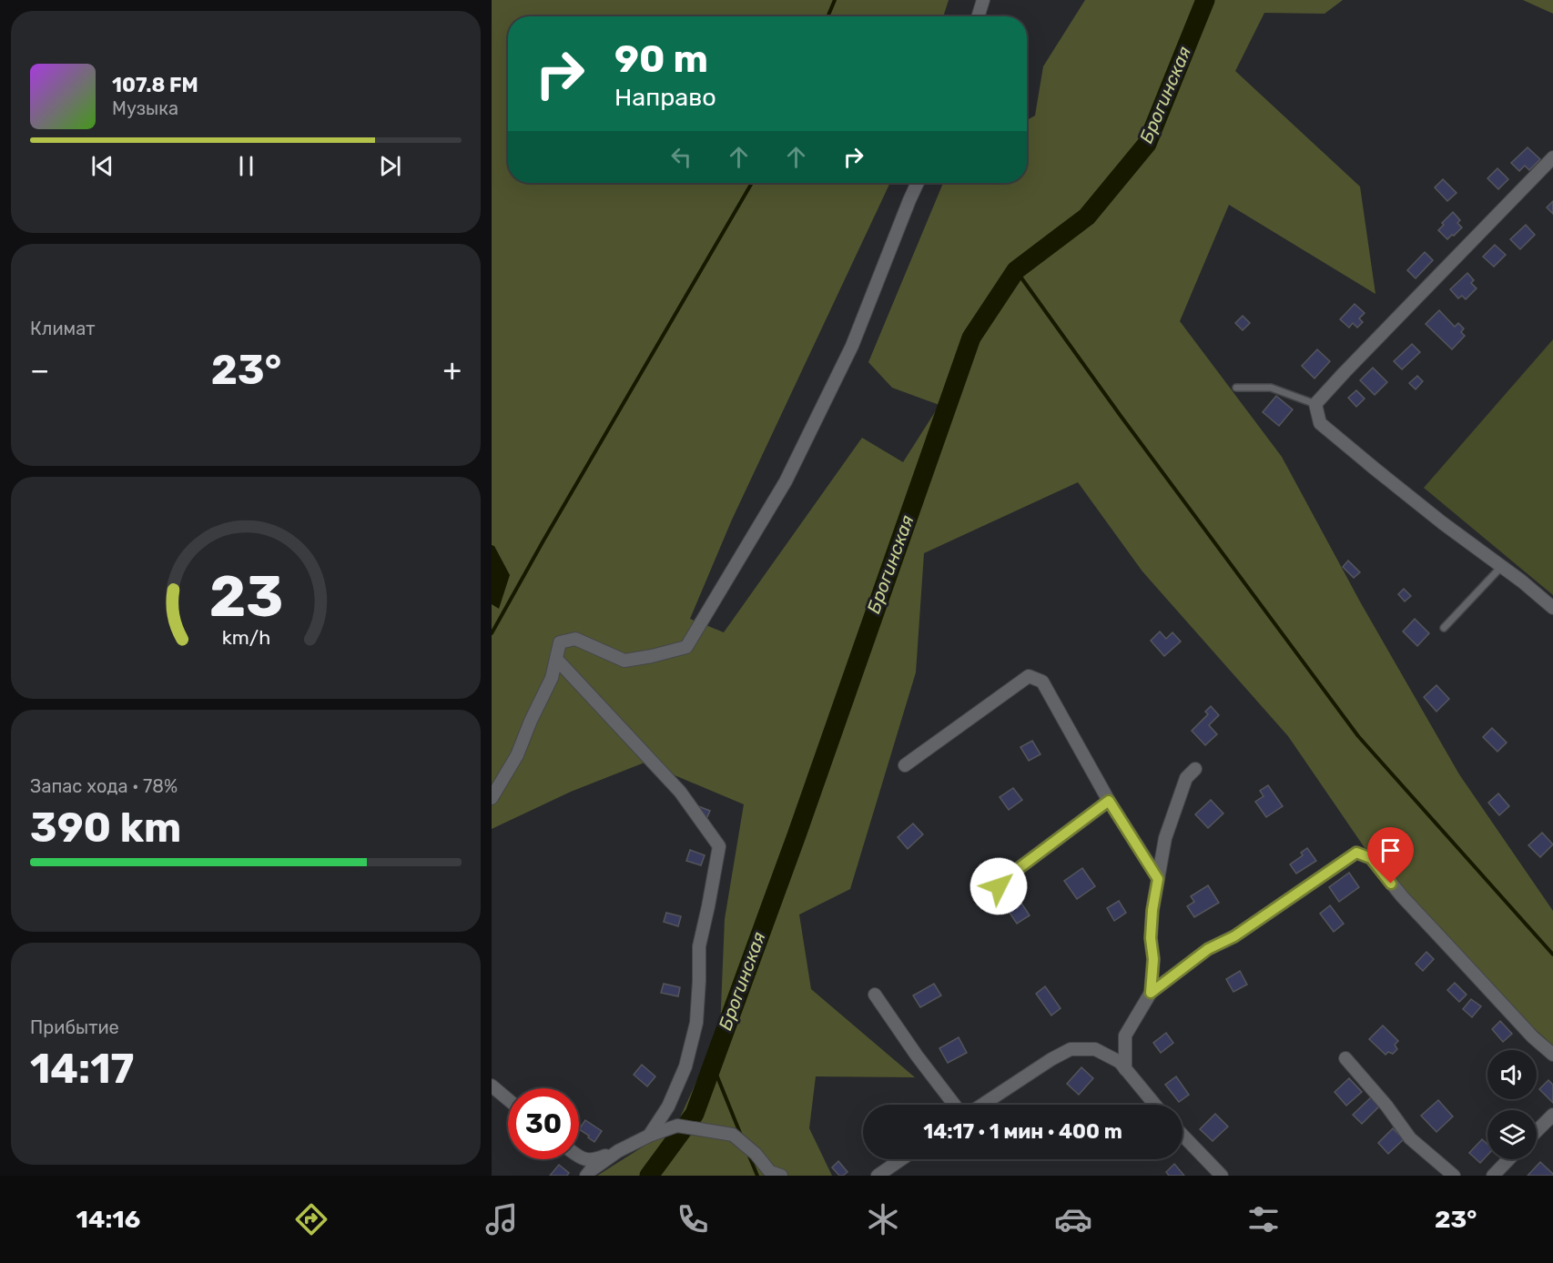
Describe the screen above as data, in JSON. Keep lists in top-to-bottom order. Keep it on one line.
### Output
{"water":["Брогинская"],"page":{"turn":["90 m","Направо"],"song":["107.8 FM","Музыка"],"tile":["Климат",["Запас хода · 78%","390 km"],["Прибытие","14:17"]],"heat":["−","23°","+"],"limit":"30","trip":"14:17 · 1 мин · 400 m","tabs":["14:16","23°"],"gauge":["23","km/h"]}}
